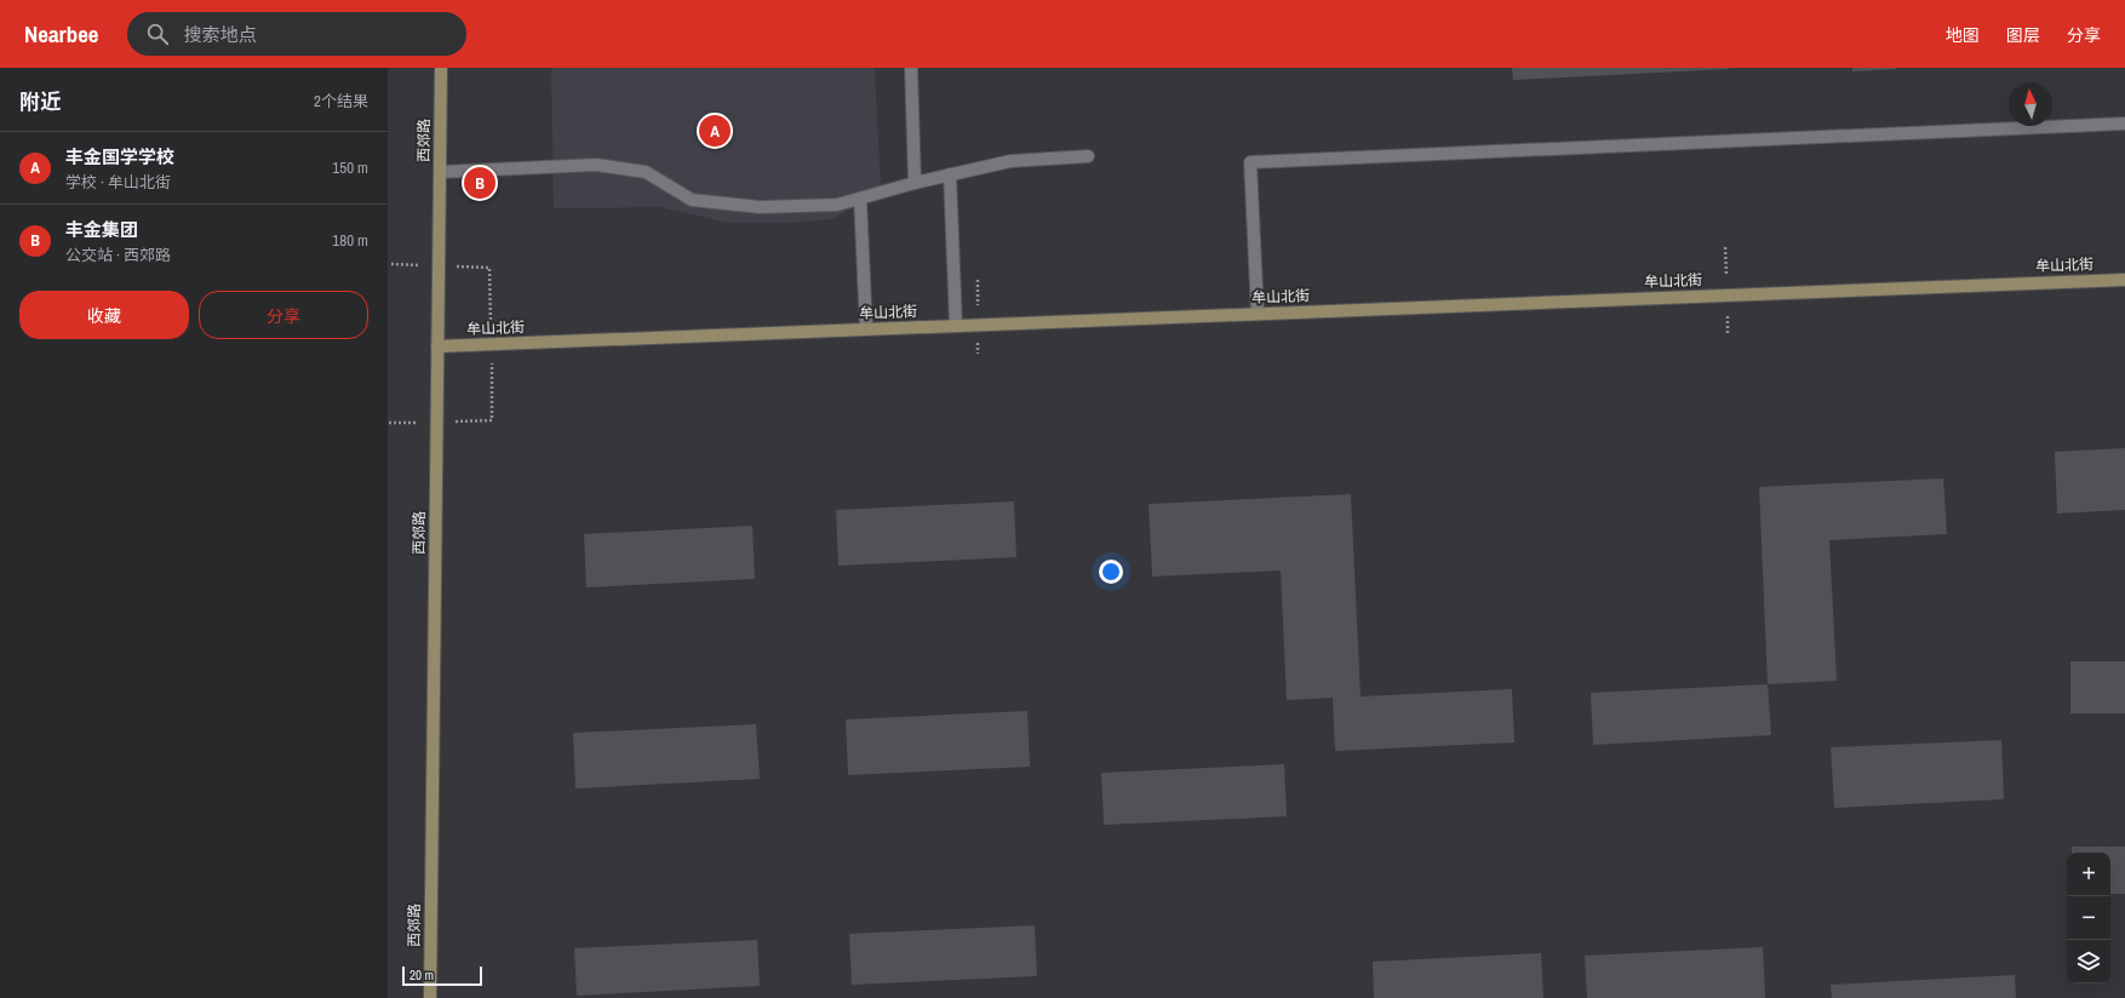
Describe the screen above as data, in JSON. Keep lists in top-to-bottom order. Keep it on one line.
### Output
{"streets":{"street":["西郊路","牟山北街"]},"crossings":[["西郊路","牟山北街"]],"scale_bar":"20 m","north":"top","page":{"header":"Nearbee","search":"搜索地点","nav":["地图","图层","分享"],"heading":["附近","2个结果"],"pins":["A","B"],"list":[{"mark":"A","name":"丰金国学学校","note":"学校 · 牟山北街","value":"150 m"},{"mark":"B","name":"丰金集团","note":"公交站 · 西郊路","value":"180 m"}],"buttons":["收藏","分享"],"map_buttons":["+","−"],"scale":"20 m"}}
